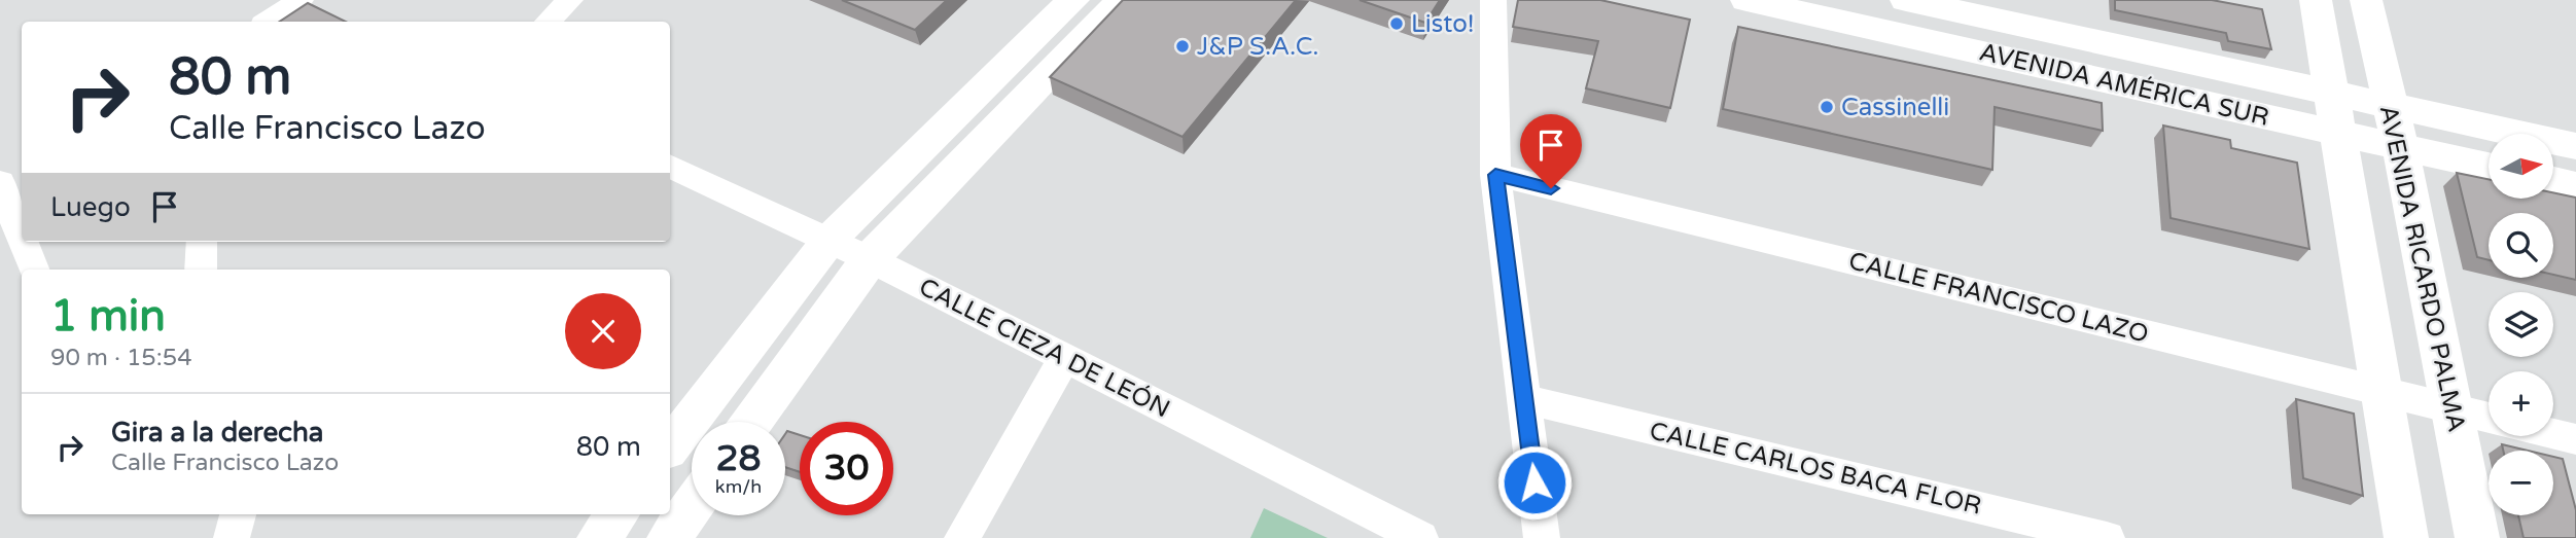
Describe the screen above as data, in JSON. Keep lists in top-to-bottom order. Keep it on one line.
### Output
{"streets":{"main road":["AVENIDA AMÉRICA SUR","AVENIDA RICARDO PALMA"],"street":["CALLE FRANCISCO LAZO","CALLE CIEZA DE LEÓN","CALLE CARLOS BACA FLOR"]},"crossings":[["AVENIDA AMÉRICA SUR","AVENIDA RICARDO PALMA"],["AVENIDA RICARDO PALMA","CALLE FRANCISCO LAZO"]],"places":["Listo!","J&P S.A.C.","Cassinelli"],"north":"right","page":{"turn":["80 m","Calle Francisco Lazo"],"map_buttons":["+","−"],"then":"Luego","heading":["1 min","90 m · 15:54"],"list":[{"name":"Gira a la derecha","note":"Calle Francisco Lazo","value":"80 m"}],"speed":"28 km/h","limit":"30"}}
